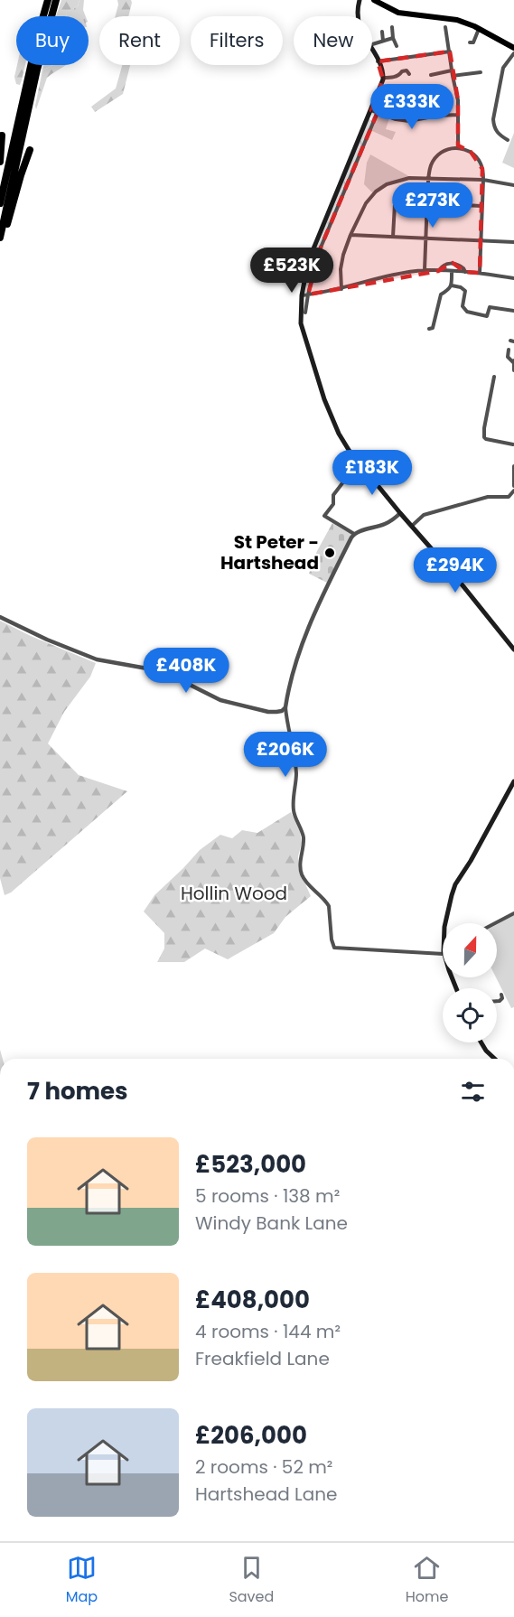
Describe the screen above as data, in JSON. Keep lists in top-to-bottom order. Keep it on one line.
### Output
{"parks":["Hollin Wood"],"places":["St Peter - Hartshead"],"north":"top","page":{"chip":["Buy","Rent","Filters","New"],"price":["£333K","£273K","£523K","£183K","£294K","£408K","£206K"],"heading":"7 homes","list":[{"name":"£523,000","note":"5 rooms · 138 m² · Windy Bank Lane"},{"name":"£408,000","note":"4 rooms · 144 m² · Freakfield Lane"},{"name":"£206,000","note":"2 rooms · 52 m² · Hartshead Lane"}],"tabs":["Map","Saved","Home"]}}
